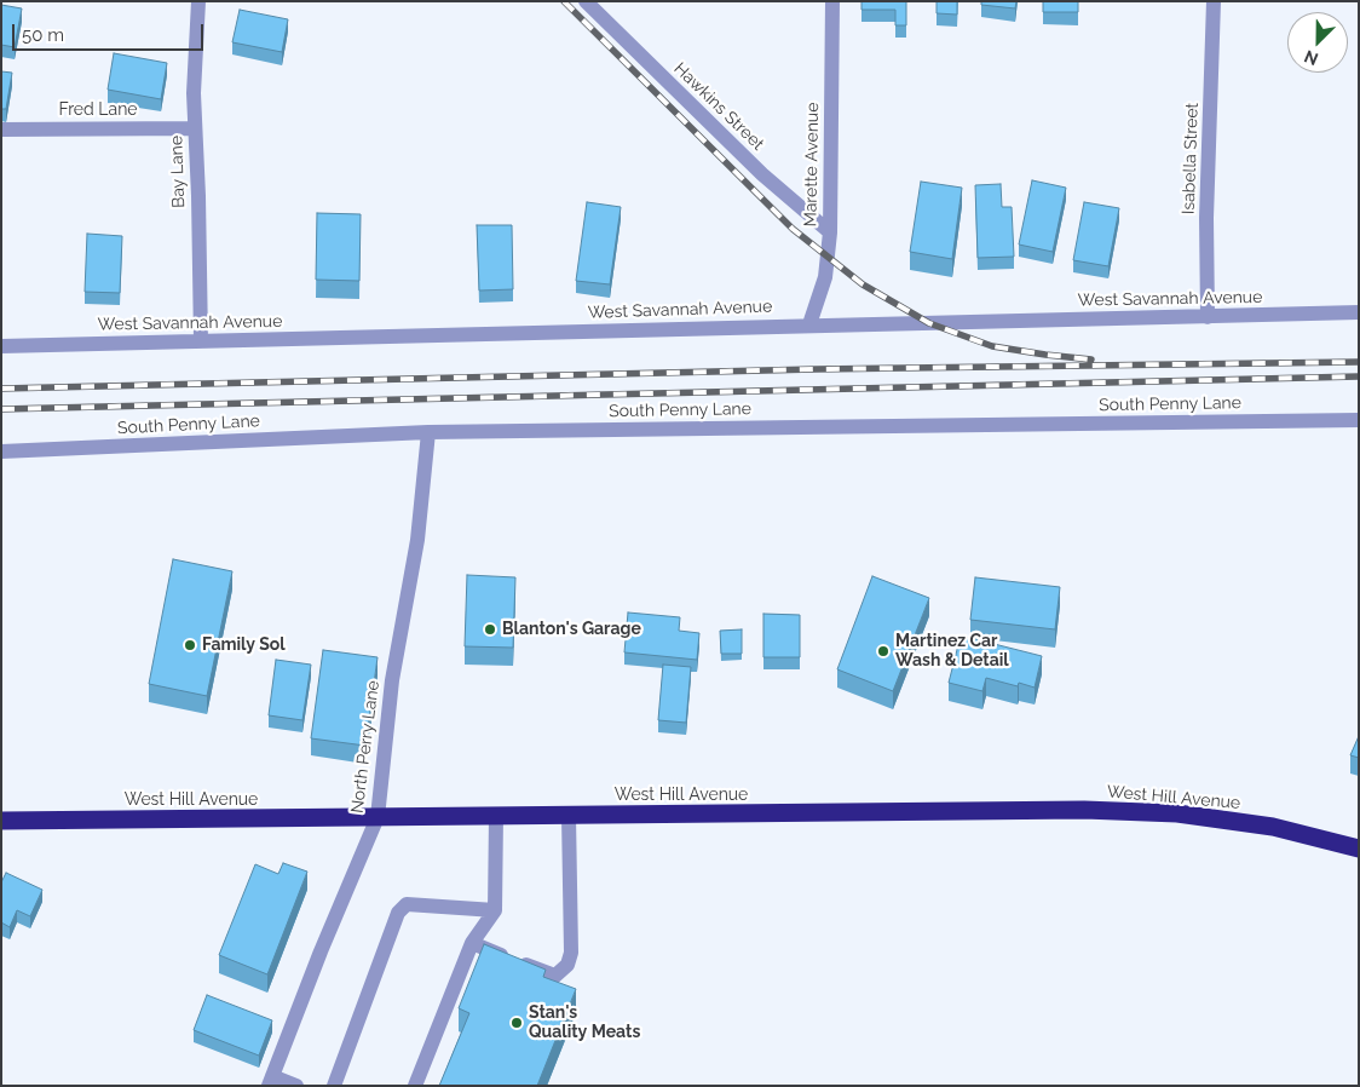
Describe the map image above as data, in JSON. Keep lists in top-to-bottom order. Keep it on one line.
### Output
{"streets":{"highway":["West Hill Avenue"],"street":["Hawkins Street","Fred Lane","Isabella Street","Marette Avenue","Bay Lane","West Savannah Avenue","South Penny Lane","North Perry Lane"]},"crossings":[["Hawkins Street","Marette Avenue"],["Fred Lane","Bay Lane"],["Isabella Street","West Savannah Avenue"],["Marette Avenue","West Savannah Avenue"],["Bay Lane","West Savannah Avenue"],["South Penny Lane","North Perry Lane"],["North Perry Lane","West Hill Avenue"]],"places":["Blanton's Garage","Family Sol","Martinez Car Wash & Detail","Stan's Quality Meats"],"scale_bar":"50 m","north":"bottom left"}
